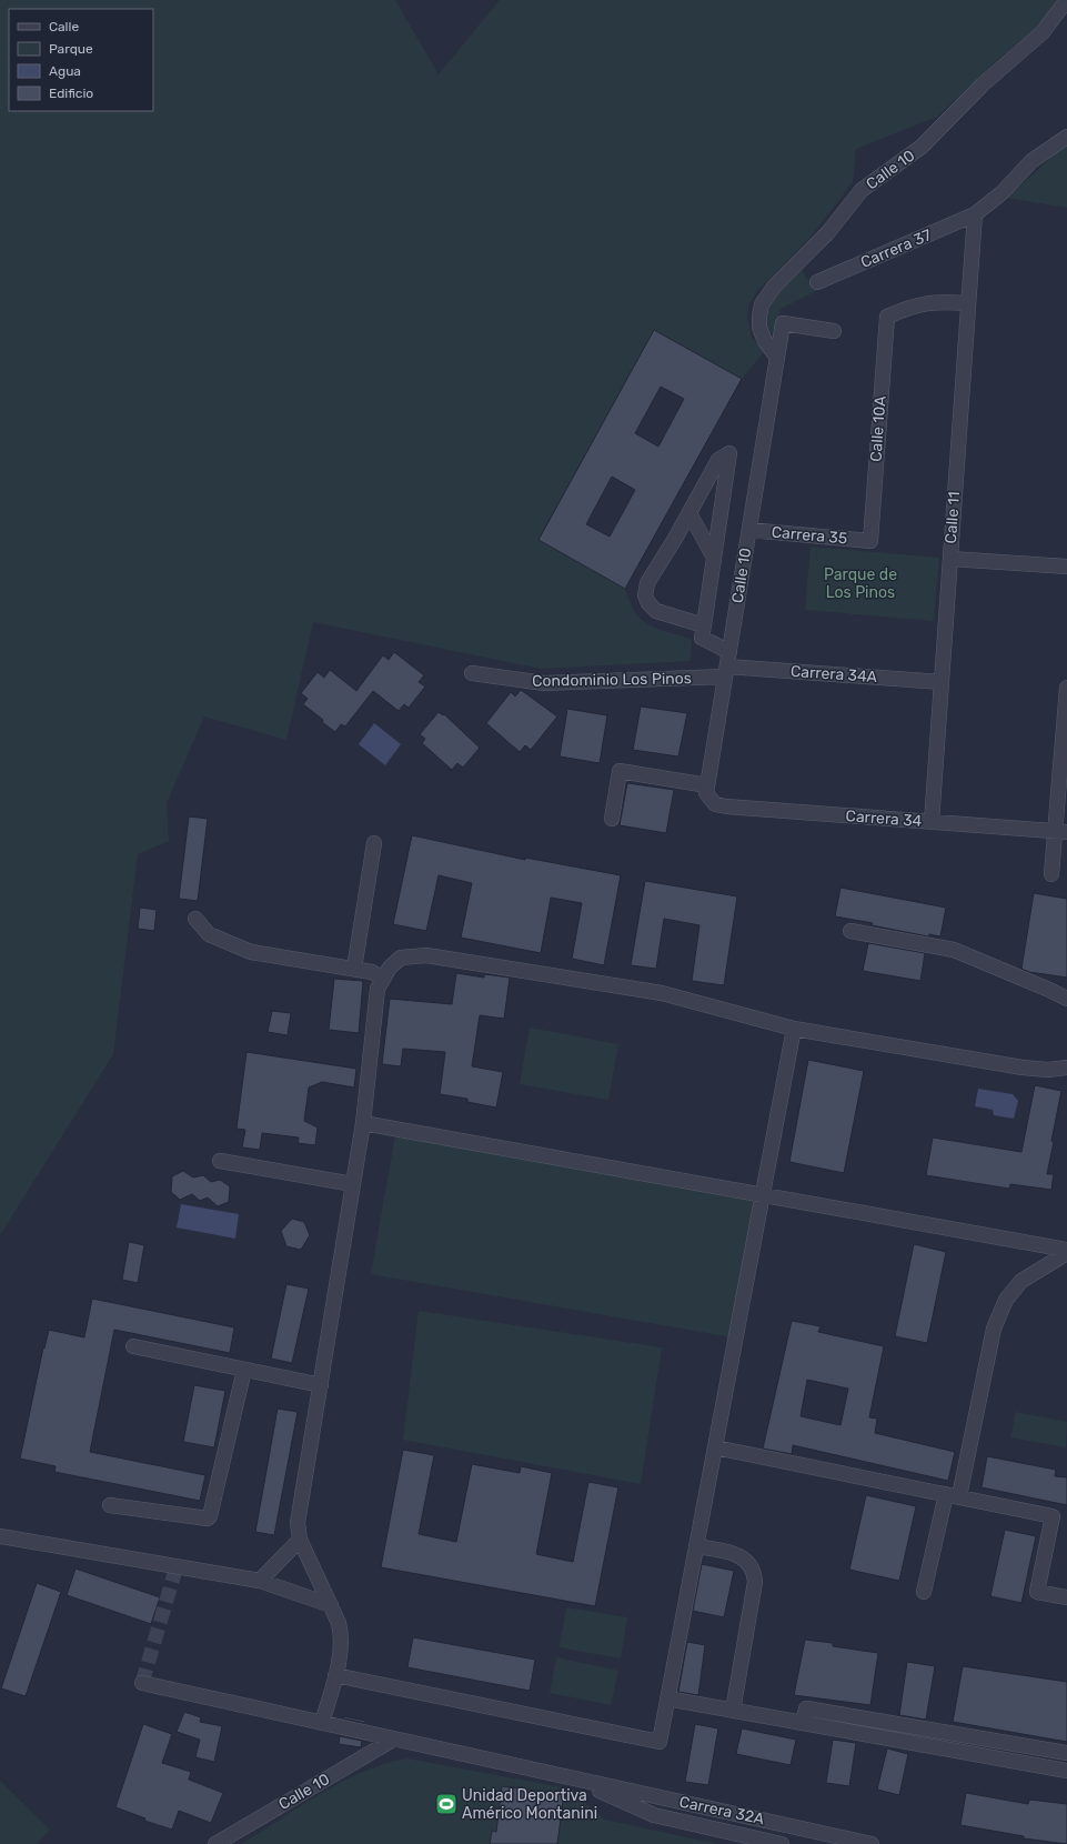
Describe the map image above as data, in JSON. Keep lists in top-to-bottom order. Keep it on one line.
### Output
{"streets":{"street":["Calle 10","Carrera 37","Calle 10A","Calle 11","Carrera 35","Carrera 34A","Condominio Los Pinos","Carrera 34","Carrera 32A"]},"crossings":[["Calle 10","Carrera 35"],["Calle 10","Carrera 34A"],["Calle 10","Condominio Los Pinos"],["Calle 10","Carrera 34"],["Calle 10","Carrera 32A"],["Carrera 37","Calle 11"],["Calle 10A","Calle 11"],["Calle 10A","Carrera 35"],["Calle 11","Carrera 34A"],["Calle 11","Carrera 34"],["Carrera 34A","Condominio Los Pinos"]],"parks":["Parque de Los Pinos"],"places":{"sports":["Unidad Deportiva Américo Montanini"]},"legend":["Calle","Parque","Agua","Edificio"]}
